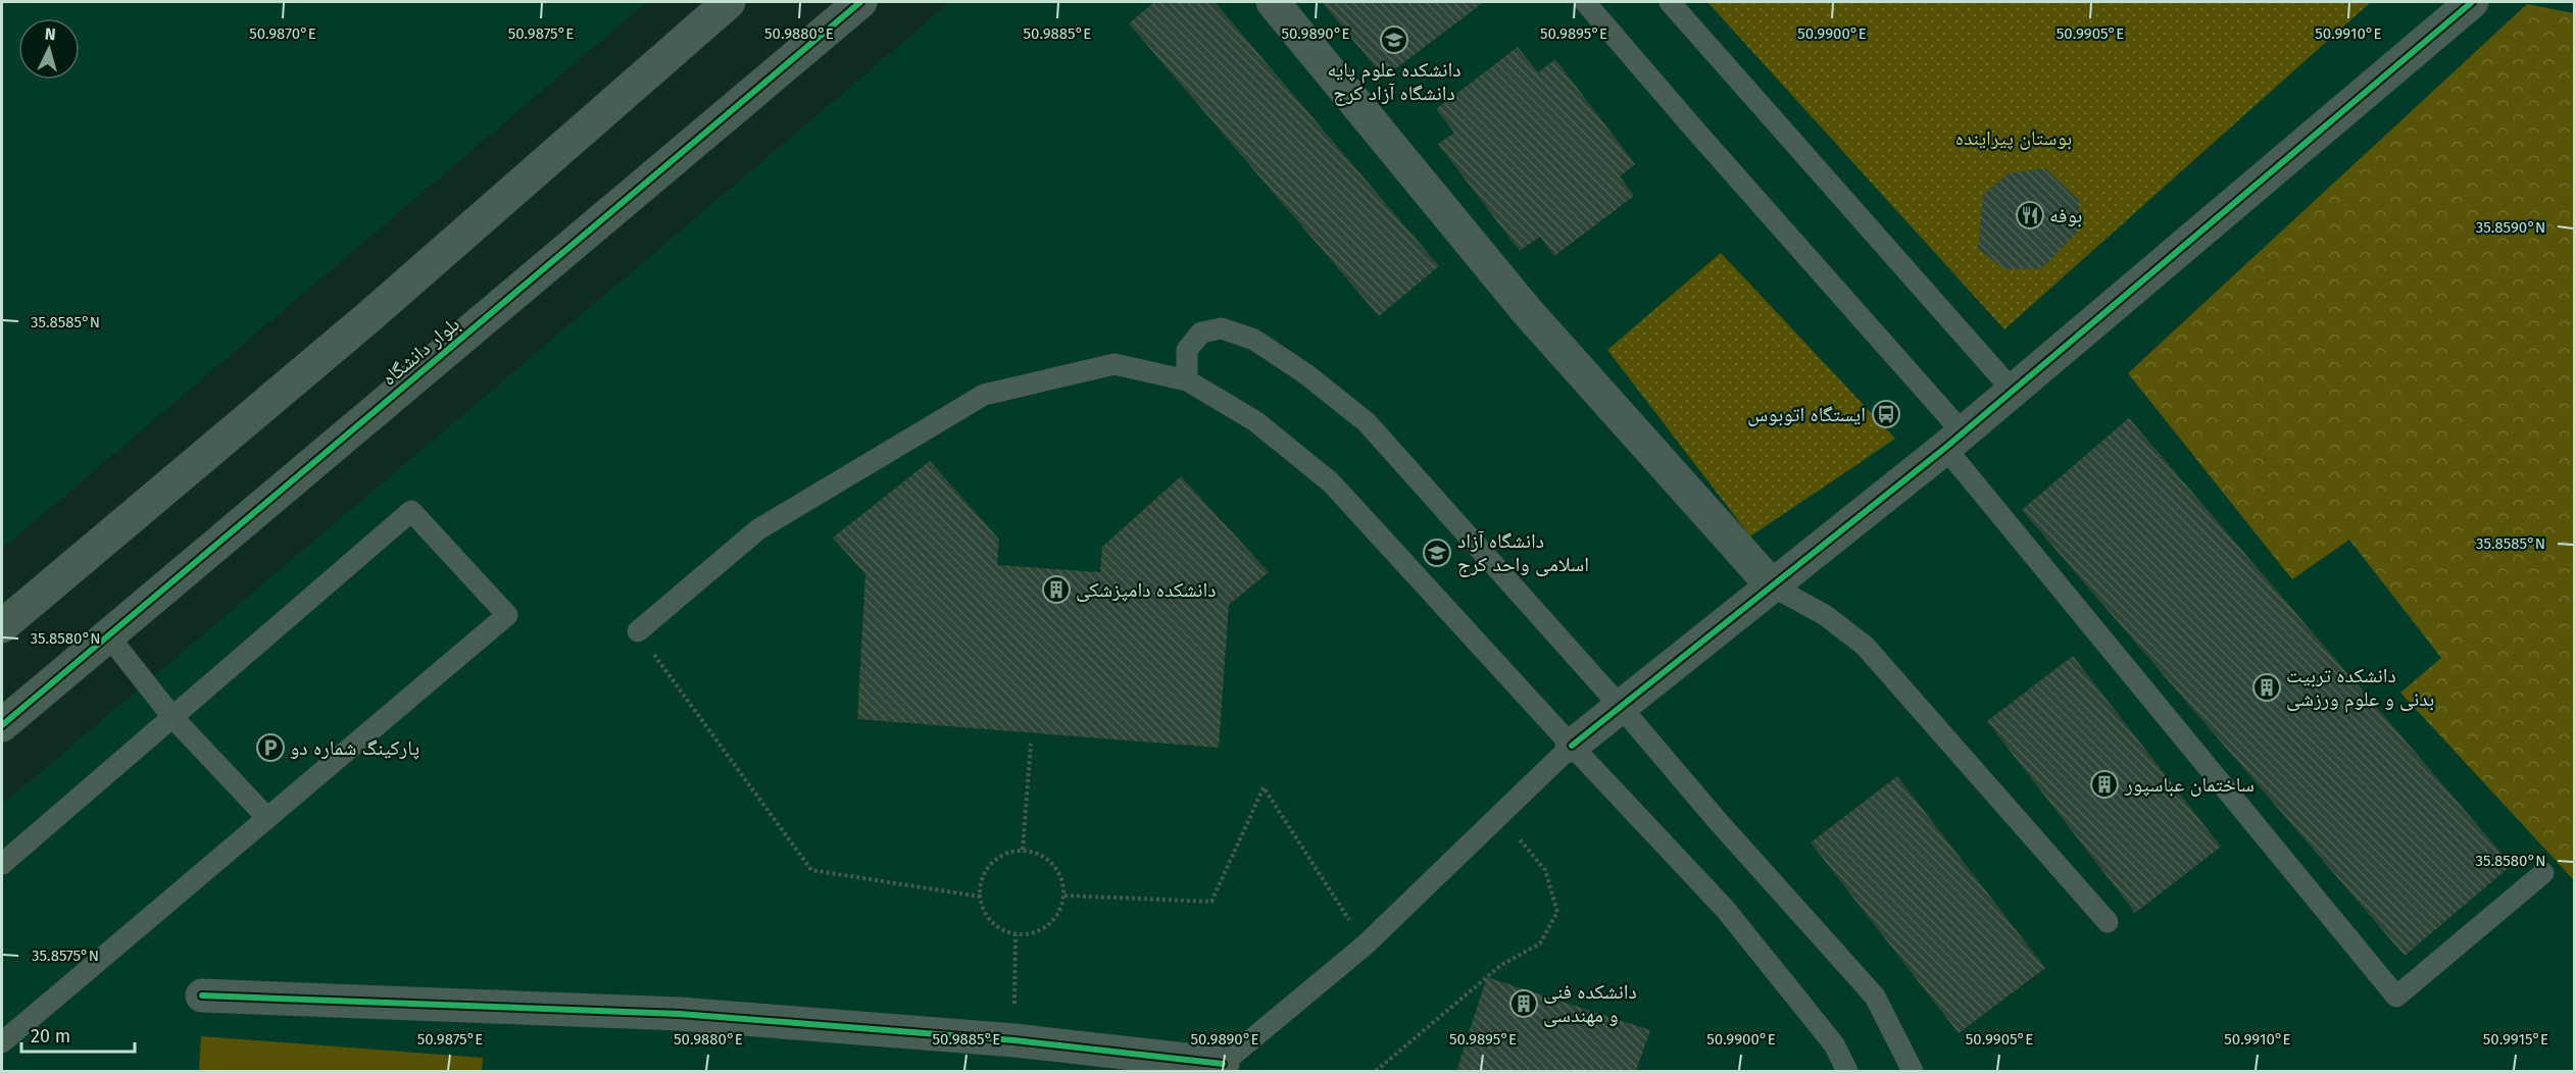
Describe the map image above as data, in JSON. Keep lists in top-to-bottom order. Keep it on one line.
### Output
{"streets":{"street":["بلوار دانشگاه"]},"parks":["بوستان پیراینده"],"places":{"school or university":["دانشکده علوم پایه دانشگاه آزاد کرج","دانشگاه آزاد اسلامی واحد کرج"],"restaurant":["بوفه"],"bus stop":["ایستگاه اتوبوس"],"building":["دانشکده دامپزشکی","دانشکده تربیت بدنی و علوم ورزشی","ساختمان عباسپور","دانشکده فنی و مهندسی"],"parking":["پارکینگ شماره دو"]},"scale_bar":"20 m","north":"top","coordinates":["50.9910°E","50.9870°E","50.9875°E","50.9880°E","50.9885°E","50.9890°E","50.9895°E","50.9900°E","50.9905°E","35.8590°N","35.8585°N","35.8580°N","35.8575°N","50.9915°E"]}
